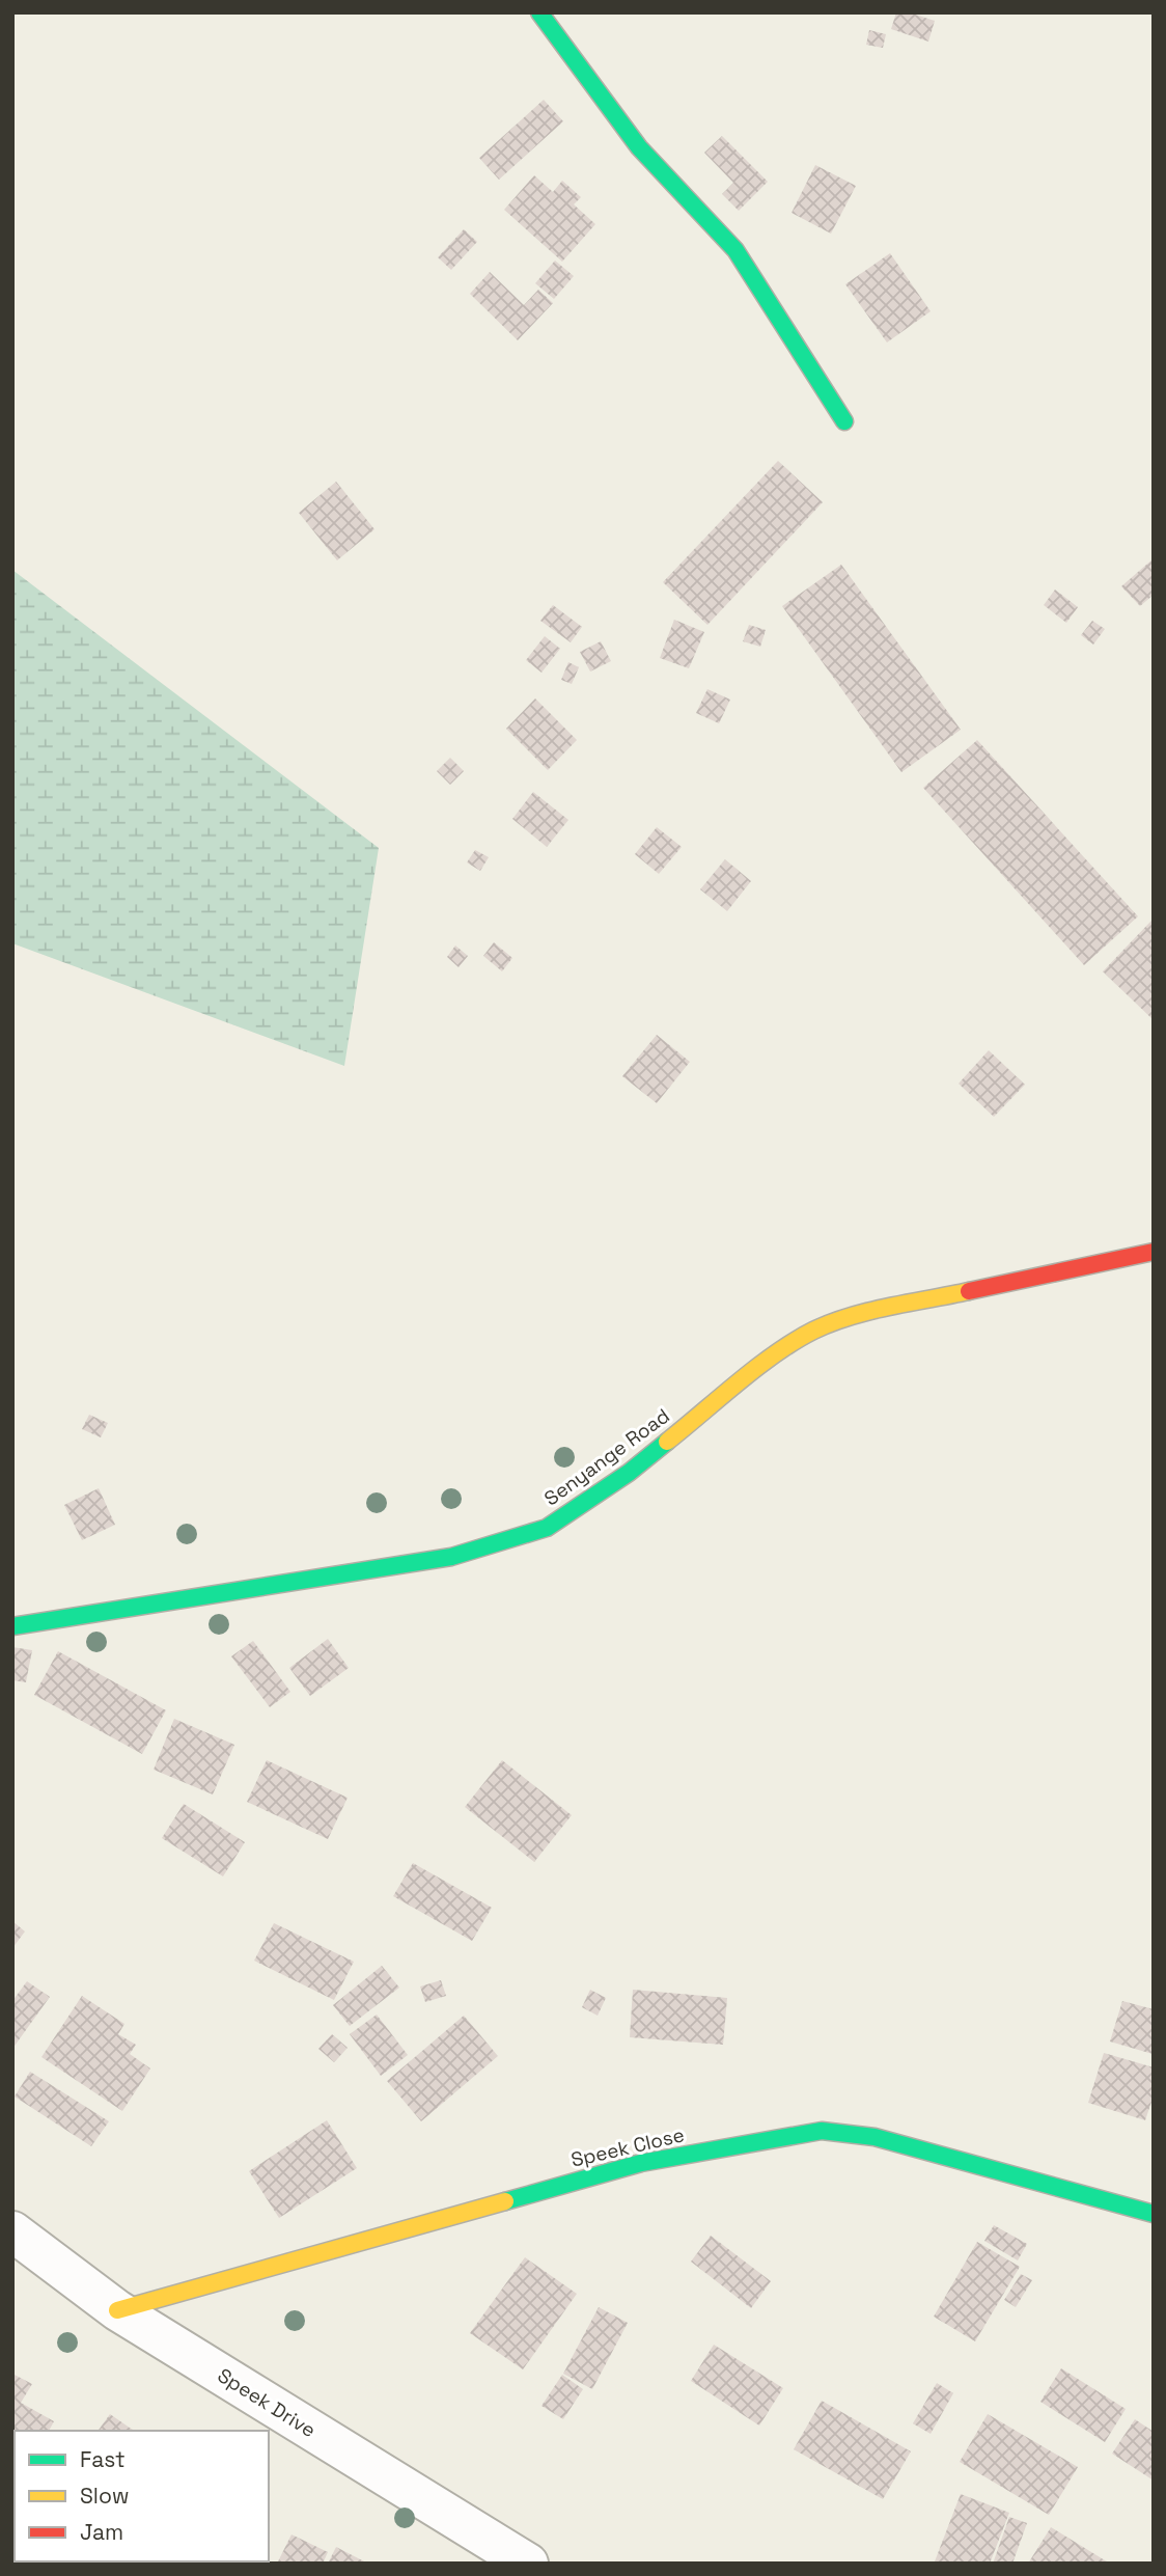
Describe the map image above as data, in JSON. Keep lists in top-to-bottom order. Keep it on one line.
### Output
{"streets":{"street":["Senyange Road","Speek Close","Speek Drive"]},"crossings":[["Speek Close","Speek Drive"]],"legend":["Fast","Slow","Jam"]}
